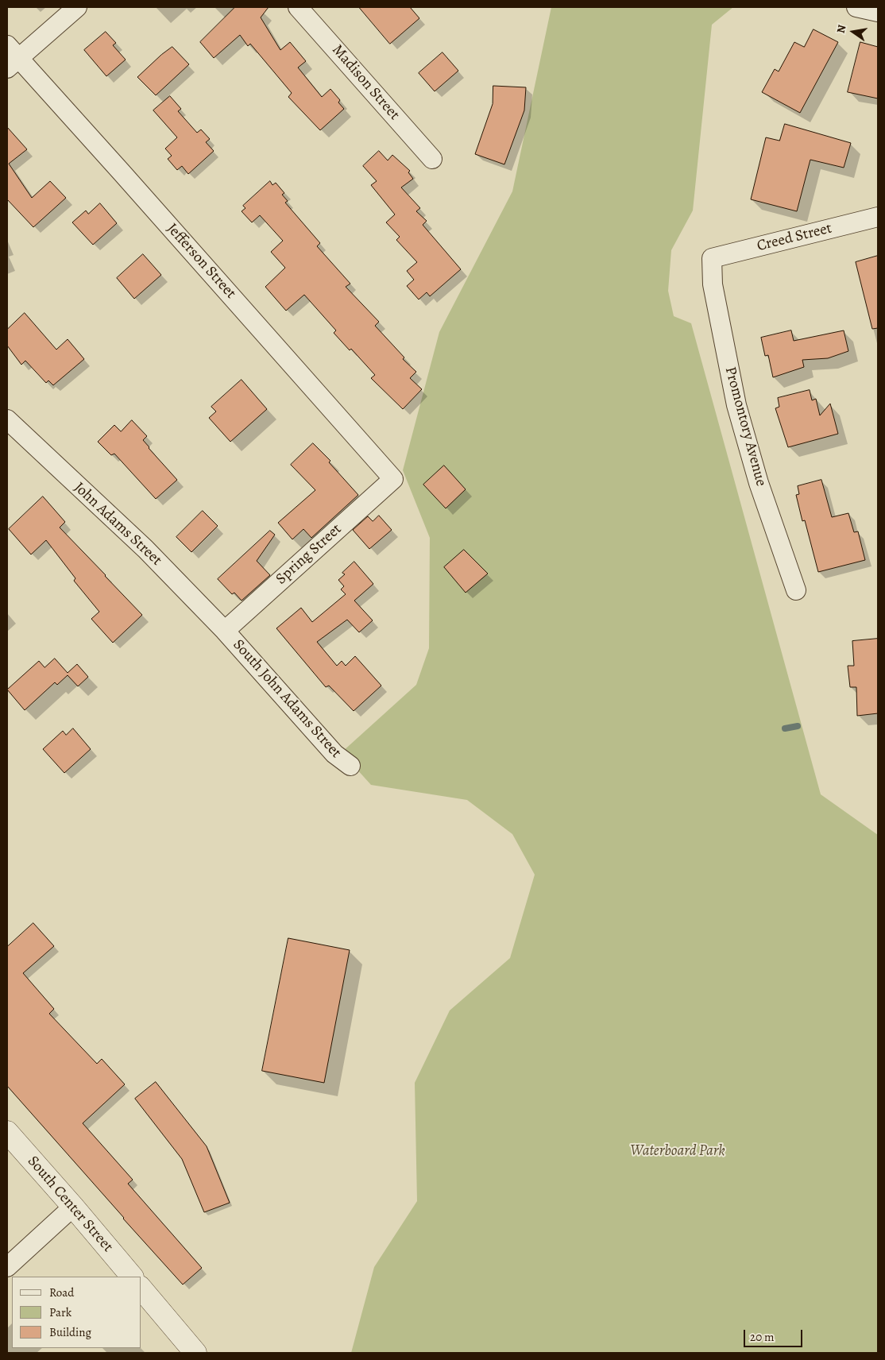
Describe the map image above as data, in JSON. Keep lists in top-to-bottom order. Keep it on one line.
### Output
{"streets":{"street":["Madison Street","Creed Street","Jefferson Street","Promontory Avenue","John Adams Street","Spring Street","South John Adams Street","South Center Street"]},"crossings":[["Creed Street","Promontory Avenue"],["Jefferson Street","Spring Street"],["John Adams Street","Spring Street"],["John Adams Street","South John Adams Street"],["Spring Street","South John Adams Street"]],"parks":["Waterboard Park"],"legend":["Road","Park","Building"],"scale_bar":"20 m","north":"left"}
